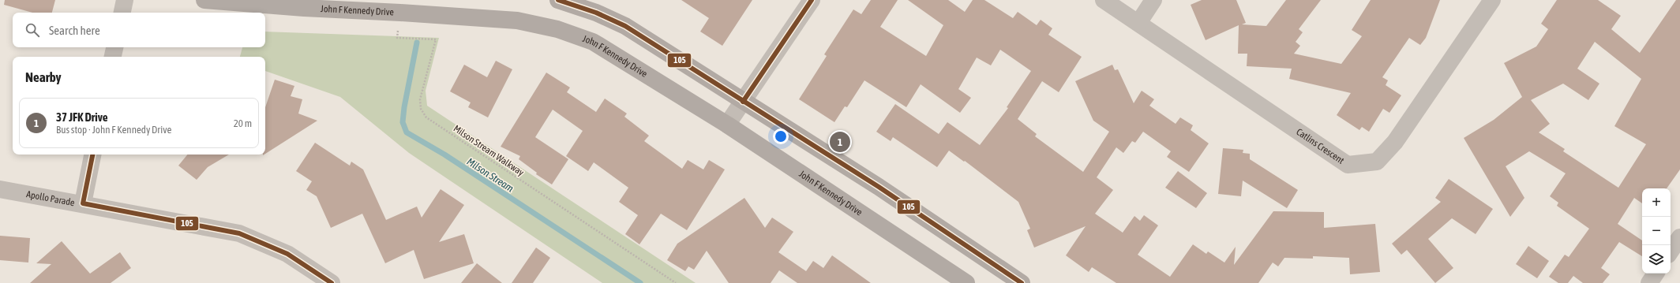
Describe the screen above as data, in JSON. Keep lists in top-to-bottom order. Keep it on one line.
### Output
{"streets":{"main road":["John F Kennedy Drive"],"street":["Catlins Crescent","Apollo Parade"],"path":["Milson Stream Walkway"]},"crossings":[["John F Kennedy Drive","Milson Stream Walkway"]],"water":["Milson Stream"],"lines":["transit line 105"],"page":{"search":"Search here","heading":"Nearby","list":[{"mark":"1","name":"37 JFK Drive","note":"Bus stop · John F Kennedy Drive","value":"20 m"}],"pins":"1","map_buttons":["+","−"]}}
